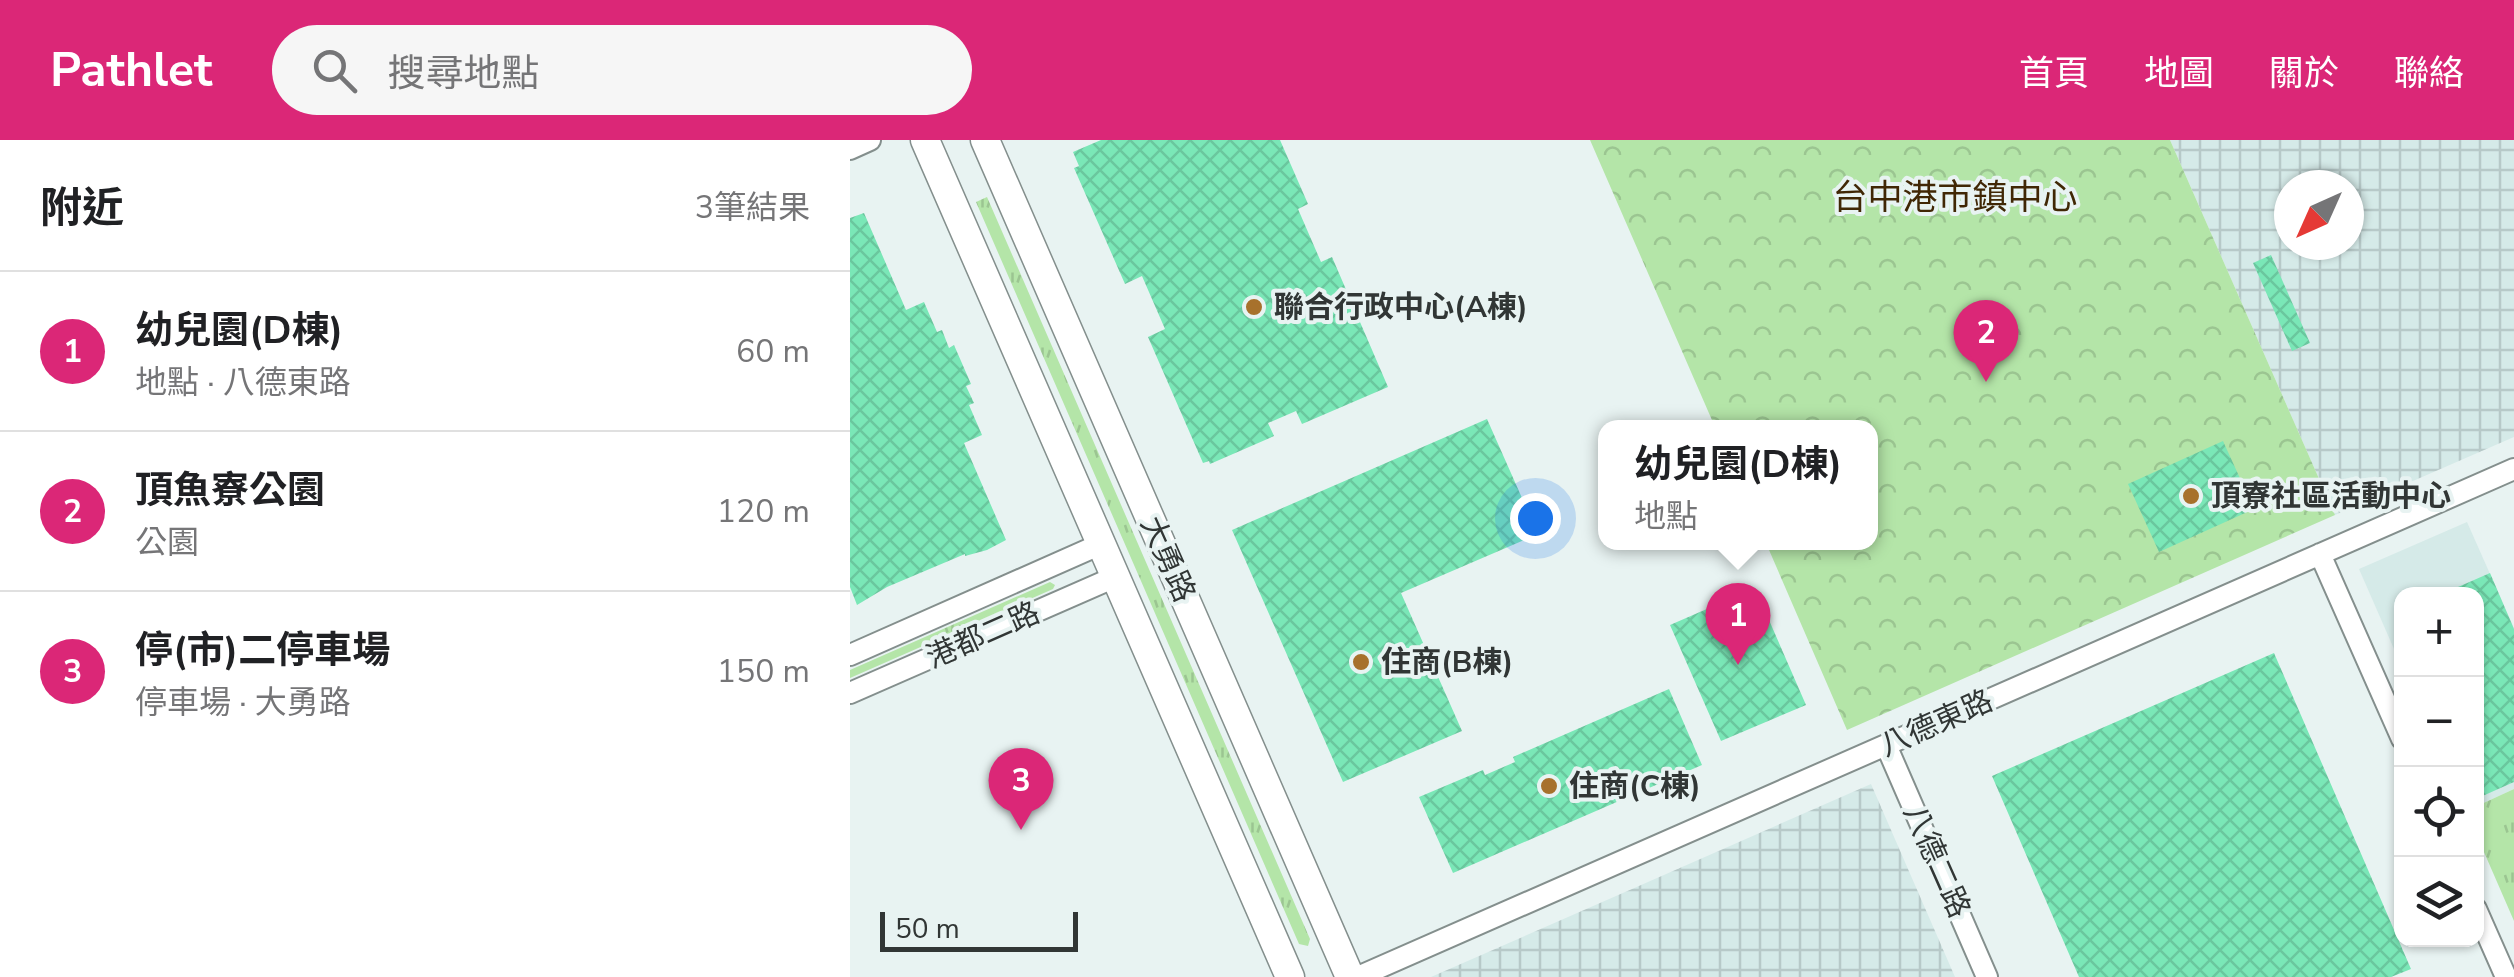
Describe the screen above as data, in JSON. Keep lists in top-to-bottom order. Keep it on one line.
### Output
{"streets":{"street":["大勇路","港都二路","八德東路","八德二路"]},"crossings":[["大勇路","港都二路"],["八德東路","八德二路"]],"districts":["台中港市鎮中心"],"places":["聯合行政中心(A棟)","頂寮社區活動中心","住商(B棟)","住商(C棟)"],"scale_bar":"50 m","north":"bottom left","page":{"header":"Pathlet","search":"搜尋地點","nav":["首頁","地圖","關於","聯絡"],"heading":["附近","3筆結果"],"list":[{"mark":"1","name":"幼兒園(D棟)","note":"地點 · 八德東路","value":"60 m"},{"mark":"2","name":"頂魚寮公園","note":"公園","value":"120 m"},{"mark":"3","name":"停(市)二停車場","note":"停車場 · 大勇路","value":"150 m"}],"pins":["2","1","3"],"popup":["幼兒園(D棟)","地點"],"map_buttons":["+","−"],"scale":"50 m"}}
